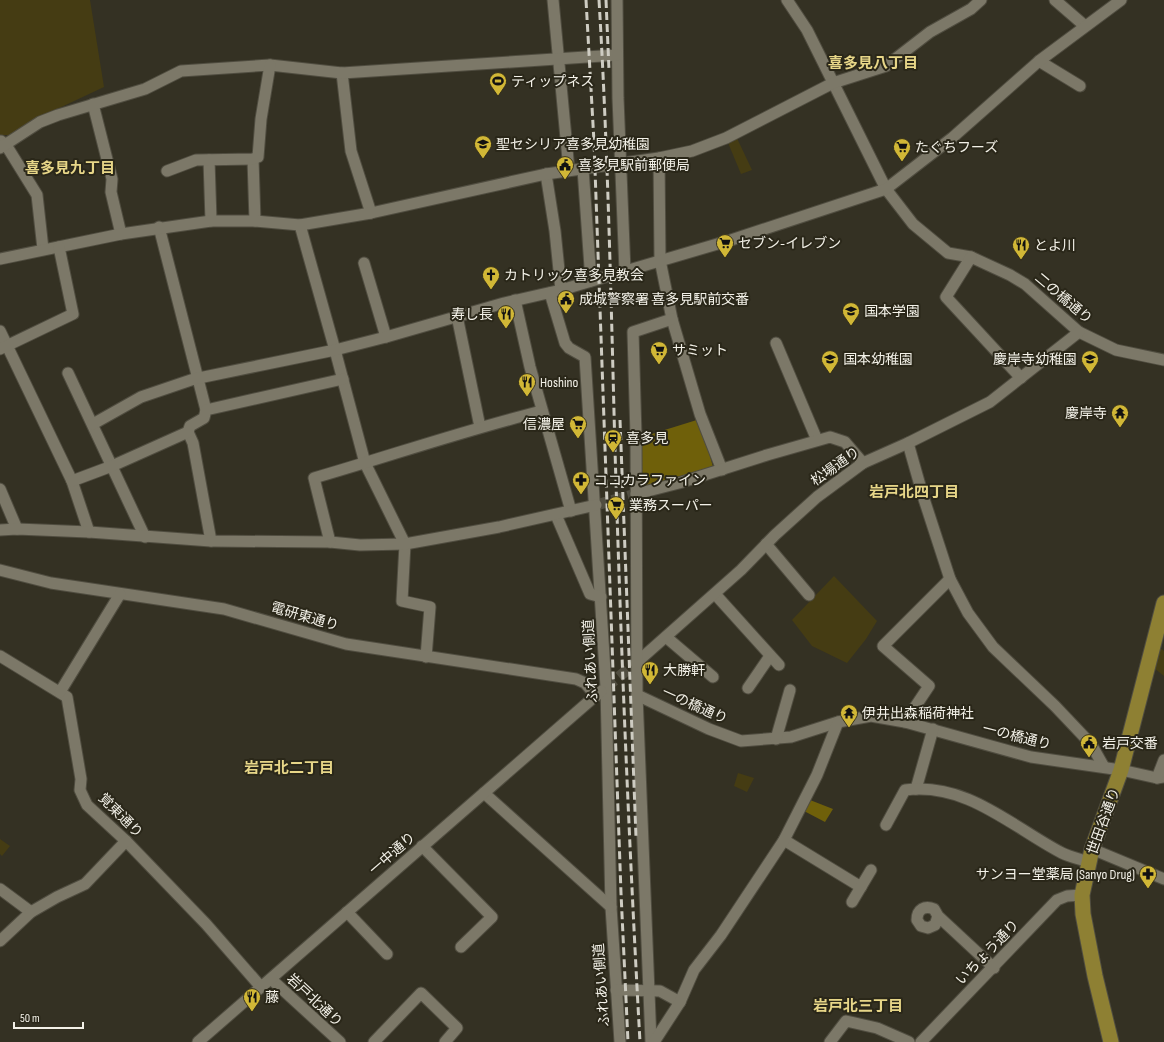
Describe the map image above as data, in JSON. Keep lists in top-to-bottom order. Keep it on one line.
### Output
{"streets":{"main road":["世田谷通り"],"street":["二の橋通り","松場通り","電研東通り","ふれあい側道","一の橋通り","覚東通り","一中通り","いちょう通り","岩戸北通り"]},"crossings":[["二の橋通り","松場通り"],["電研東通り","一中通り"],["ふれあい側道","一中通り"],["一の橋通り","世田谷通り"],["覚東通り","一中通り"],["世田谷通り","いちょう通り"],["一中通り","岩戸北通り"]],"districts":["喜多見八丁目","喜多見九丁目","岩戸北四丁目","岩戸北二丁目","岩戸北三丁目"],"places":{"sports":["ティップネス"],"school or university":["聖セシリア喜多見幼稚園","国本学園","国本幼稚園","慶岸寺幼稚園"],"supermarket":["たぐちフーズ","セブン-イレブン","サミット","信濃屋","業務スーパー"],"public building":["喜多見駅前郵便局","成城警察署 喜多見駅前交番","岩戸交番"],"restaurant":["とよ川","寿し長","Hoshino","大勝軒","藤"],"church":["カトリック喜多見教会"],"temple":["慶岸寺","伊井出森稲荷神社"],"station":["喜多見"],"pharmacy":["ココカラファイン","サンヨー堂薬局 (Sanyo Drug)"]},"scale_bar":"50 m"}
